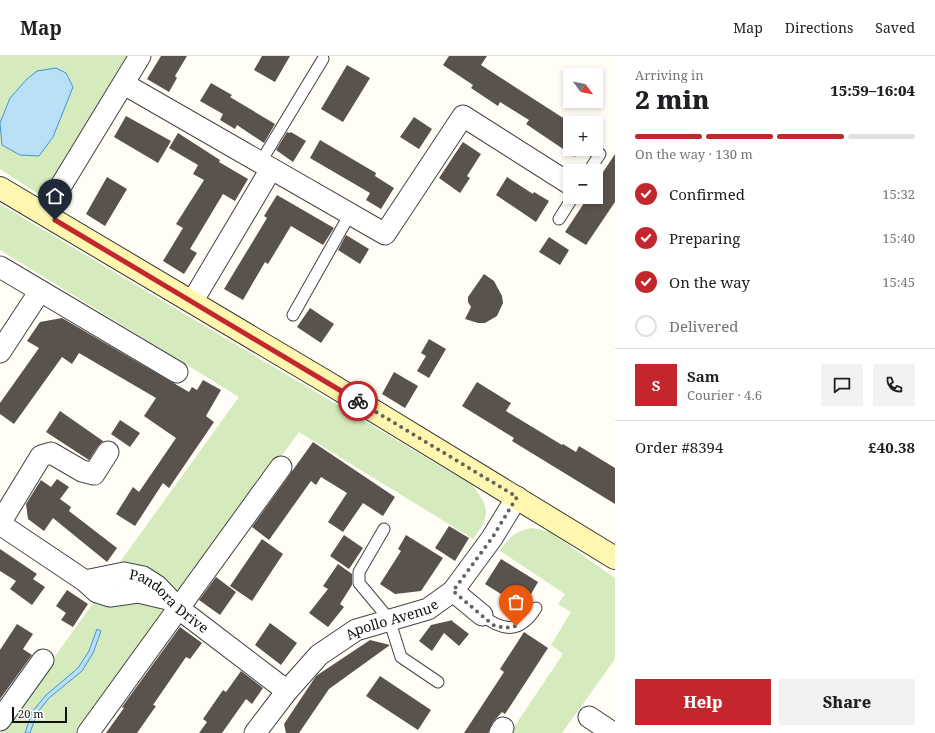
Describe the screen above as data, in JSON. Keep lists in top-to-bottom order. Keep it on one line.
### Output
{"streets":{"street":["Pandora Drive","Apollo Avenue"]},"crossings":[["Pandora Drive","Apollo Avenue"]],"scale_bar":"20 m","north":"bottom right","page":{"header":"Map","nav":["Map","Directions","Saved"],"heading":["2 min","Arriving in","15:59–16:04"],"panel":["Sam","Courier · 4.6","Order #8394","£40.38"],"map_buttons":["+","−"],"bar":"On the way · 130 m","list":[["Confirmed","15:32"],["Preparing","15:40"],["On the way","15:45"],"Delivered"],"round":"S","buttons":["Help","Share"],"scale":"20 m"}}
